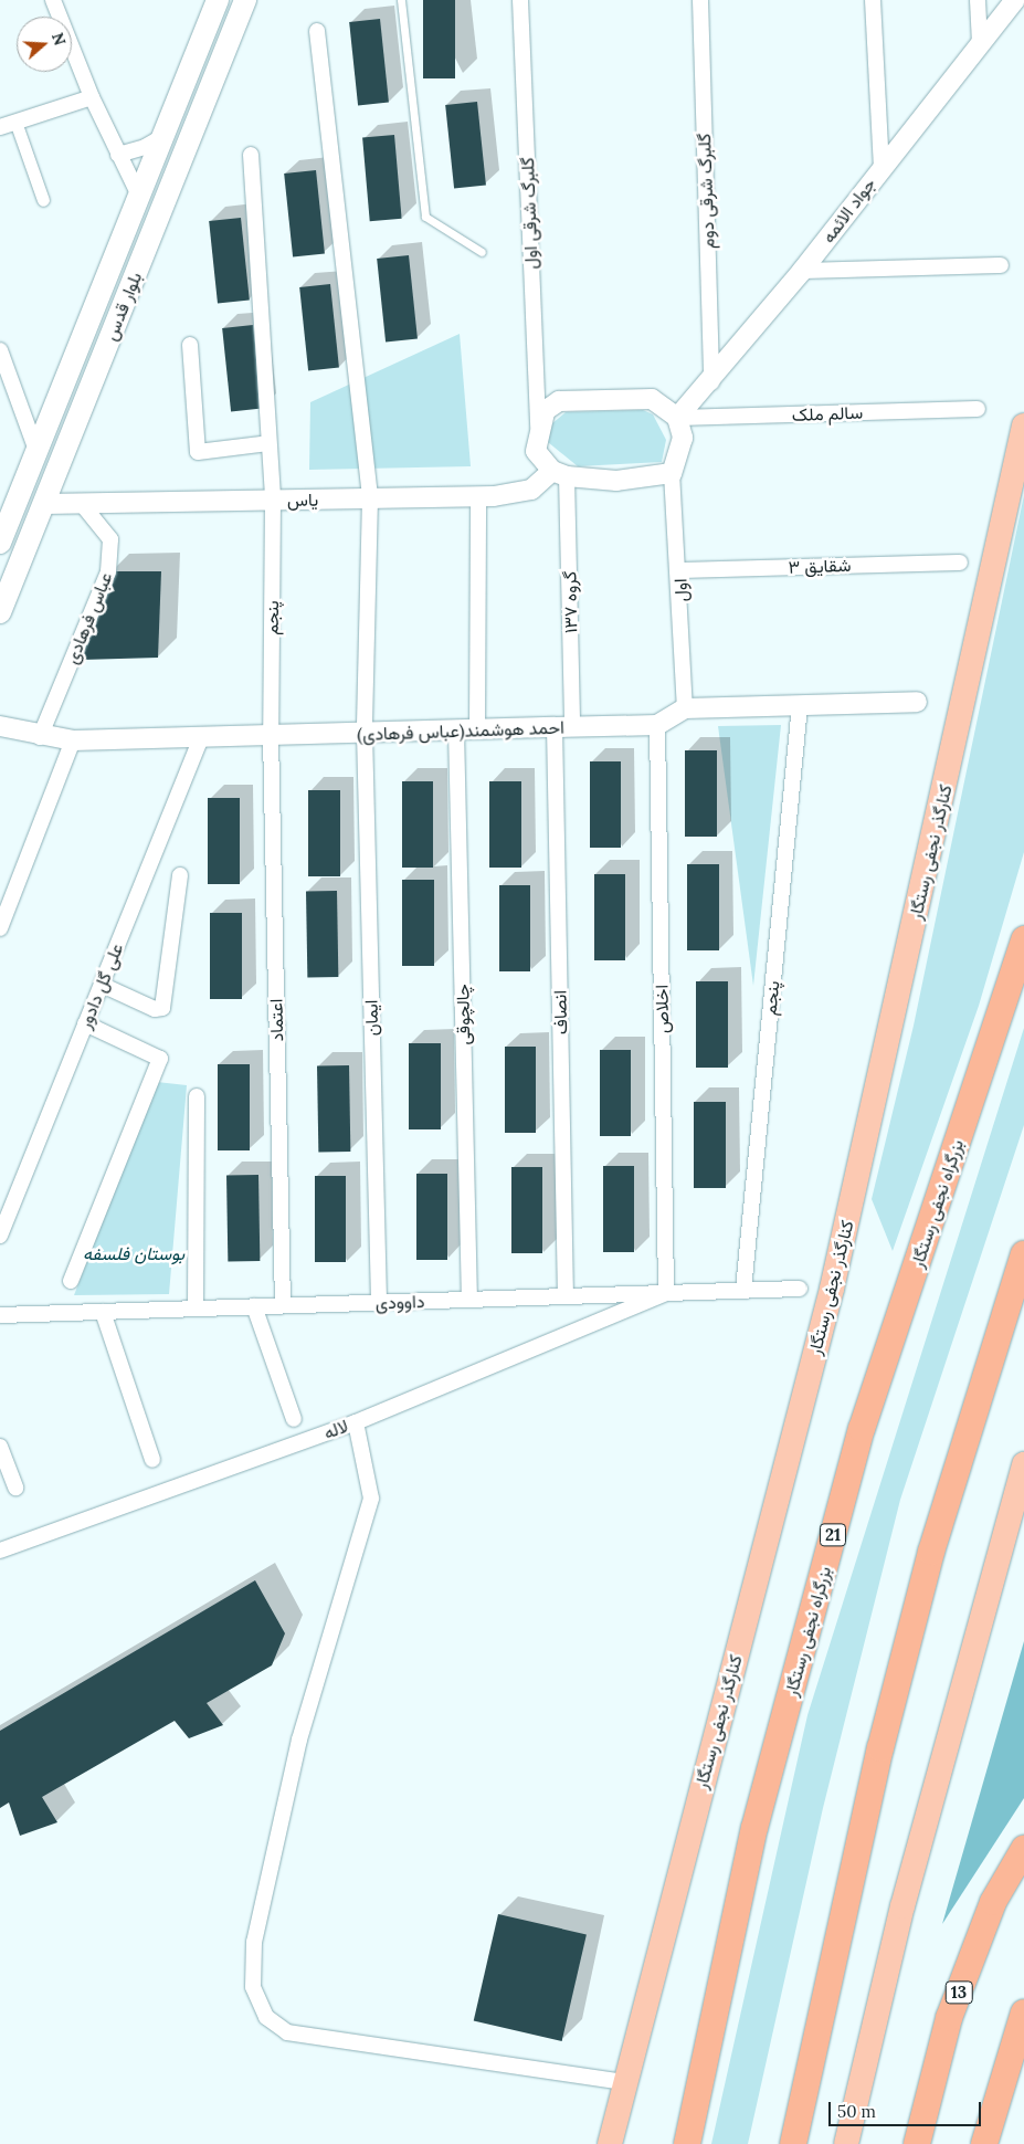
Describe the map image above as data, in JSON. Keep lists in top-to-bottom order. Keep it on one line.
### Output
{"streets":{"highway":["بزرگراه نجفی رستگار","21","13"],"main road":["بلوار قدس","کنارگذر نجفی رستگار"],"street":["گلبرگ شرقی دوم","جواد الائمه","گلبرگ شرقی اول","سالم ملک","یاس","شقایق ۳","اول","گروه ۱۳۷","عباس فرهادی","پنجم","احمد هوشمند(عباس فرهادی)","علی گل دادور","اخلاص","انصاف","چالچوقی","ایمان","اعتماد","داوودی","لاله"]},"crossings":[["گلبرگ شرقی دوم","جواد الائمه"],["جواد الائمه","سالم ملک"],["بلوار قدس","یاس"],["یاس","گروه ۱۳۷"],["یاس","عباس فرهادی"],["یاس","پنجم"],["یاس","ایمان"],["شقایق ۳","اول"],["اول","احمد هوشمند(عباس فرهادی)"],["گروه ۱۳۷","احمد هوشمند(عباس فرهادی)"],["گروه ۱۳۷","انصاف"],["عباس فرهادی","احمد هوشمند(عباس فرهادی)"],["پنجم","احمد هوشمند(عباس فرهادی)"],["پنجم","اعتماد"],["پنجم","داوودی"],["احمد هوشمند(عباس فرهادی)","علی گل دادور"],["احمد هوشمند(عباس فرهادی)","اخلاص"],["احمد هوشمند(عباس فرهادی)","انصاف"],["احمد هوشمند(عباس فرهادی)","چالچوقی"],["احمد هوشمند(عباس فرهادی)","ایمان"],["احمد هوشمند(عباس فرهادی)","اعتماد"],["اخلاص","داوودی"],["اخلاص","لاله"],["انصاف","داوودی"],["چالچوقی","داوودی"],["ایمان","داوودی"],["اعتماد","داوودی"],["داوودی","لاله"]],"parks":["بوستان فلسفه"],"scale_bar":"50 m","north":"right"}
